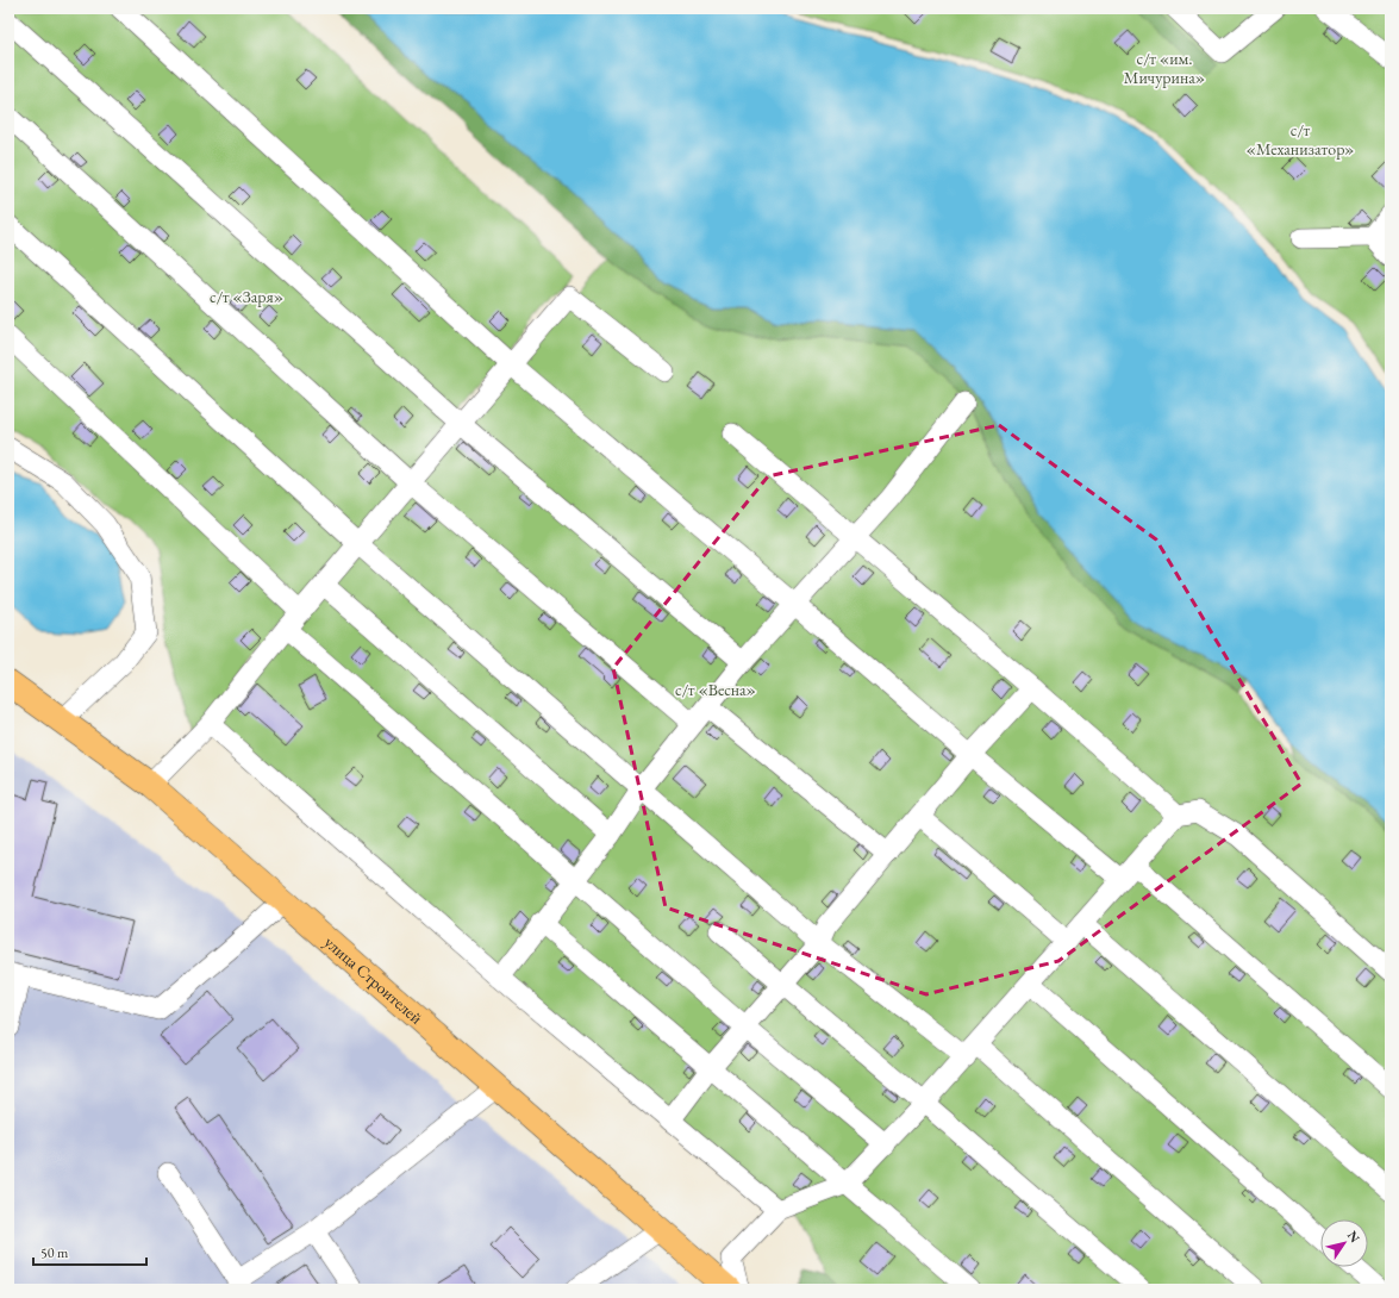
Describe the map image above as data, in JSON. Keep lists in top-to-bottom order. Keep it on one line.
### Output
{"streets":{"main road":["улица Строителей"]},"parks":["с/т «им. Мичурина»","с/т «Механизатор»","с/т «Заря»","с/т «Весна»"],"scale_bar":"50 m","north":"top right"}
